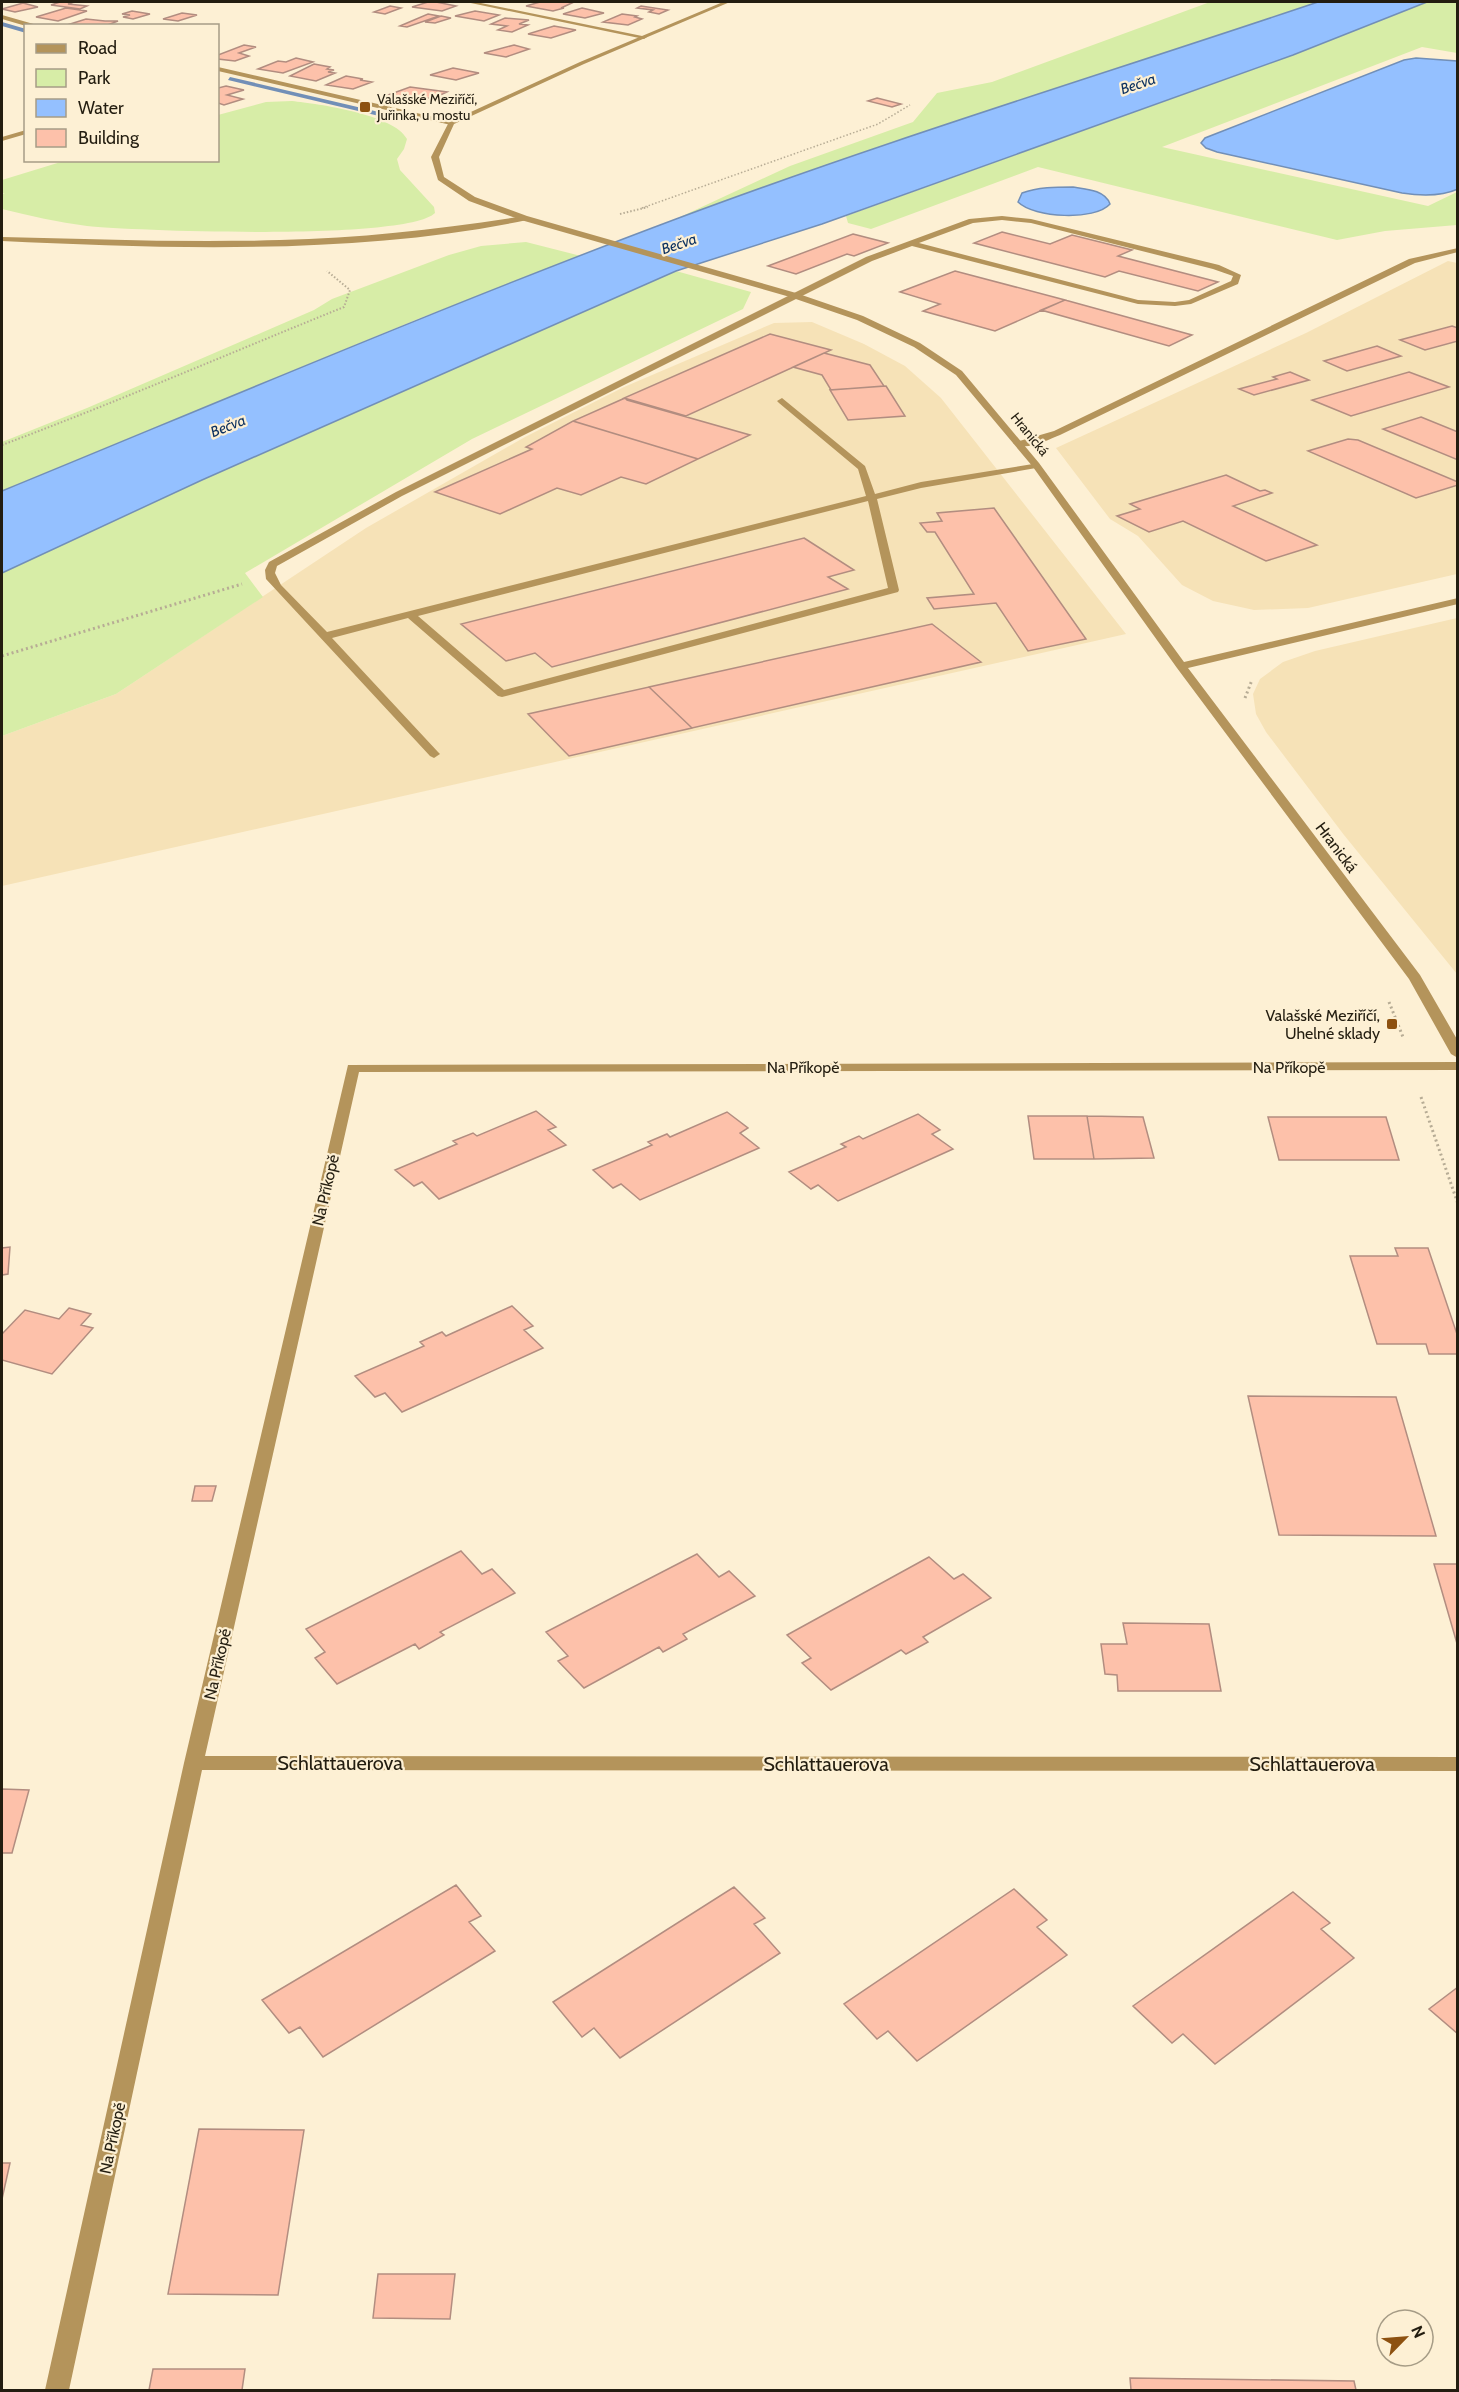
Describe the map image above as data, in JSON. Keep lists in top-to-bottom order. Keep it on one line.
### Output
{"streets":{"street":["Hranická","Na Příkopě","Schlattauerova"]},"crossings":[["Na Příkopě","Schlattauerova"]],"water":["Bečva"],"places":{"transit":["Valašské Meziříčí, Juřinka, u mostu","Valašské Meziříčí, Uhelné sklady"]},"legend":["Road","Park","Water","Building"],"north":"top right"}
